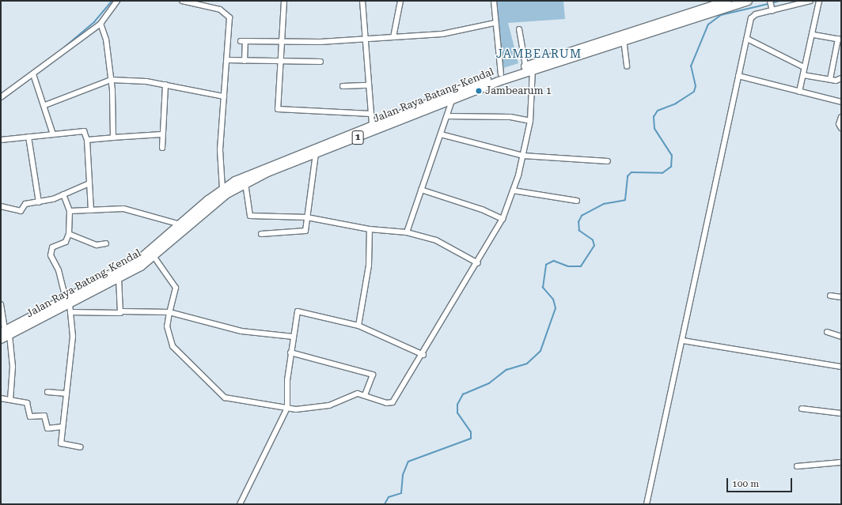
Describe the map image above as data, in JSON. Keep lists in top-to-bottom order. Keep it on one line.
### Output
{"streets":{"highway":["Jalan Raya Batang-Kendal","1"]},"districts":["JAMBEARUM"],"places":["Jambearum 1"],"scale_bar":"100 m"}
